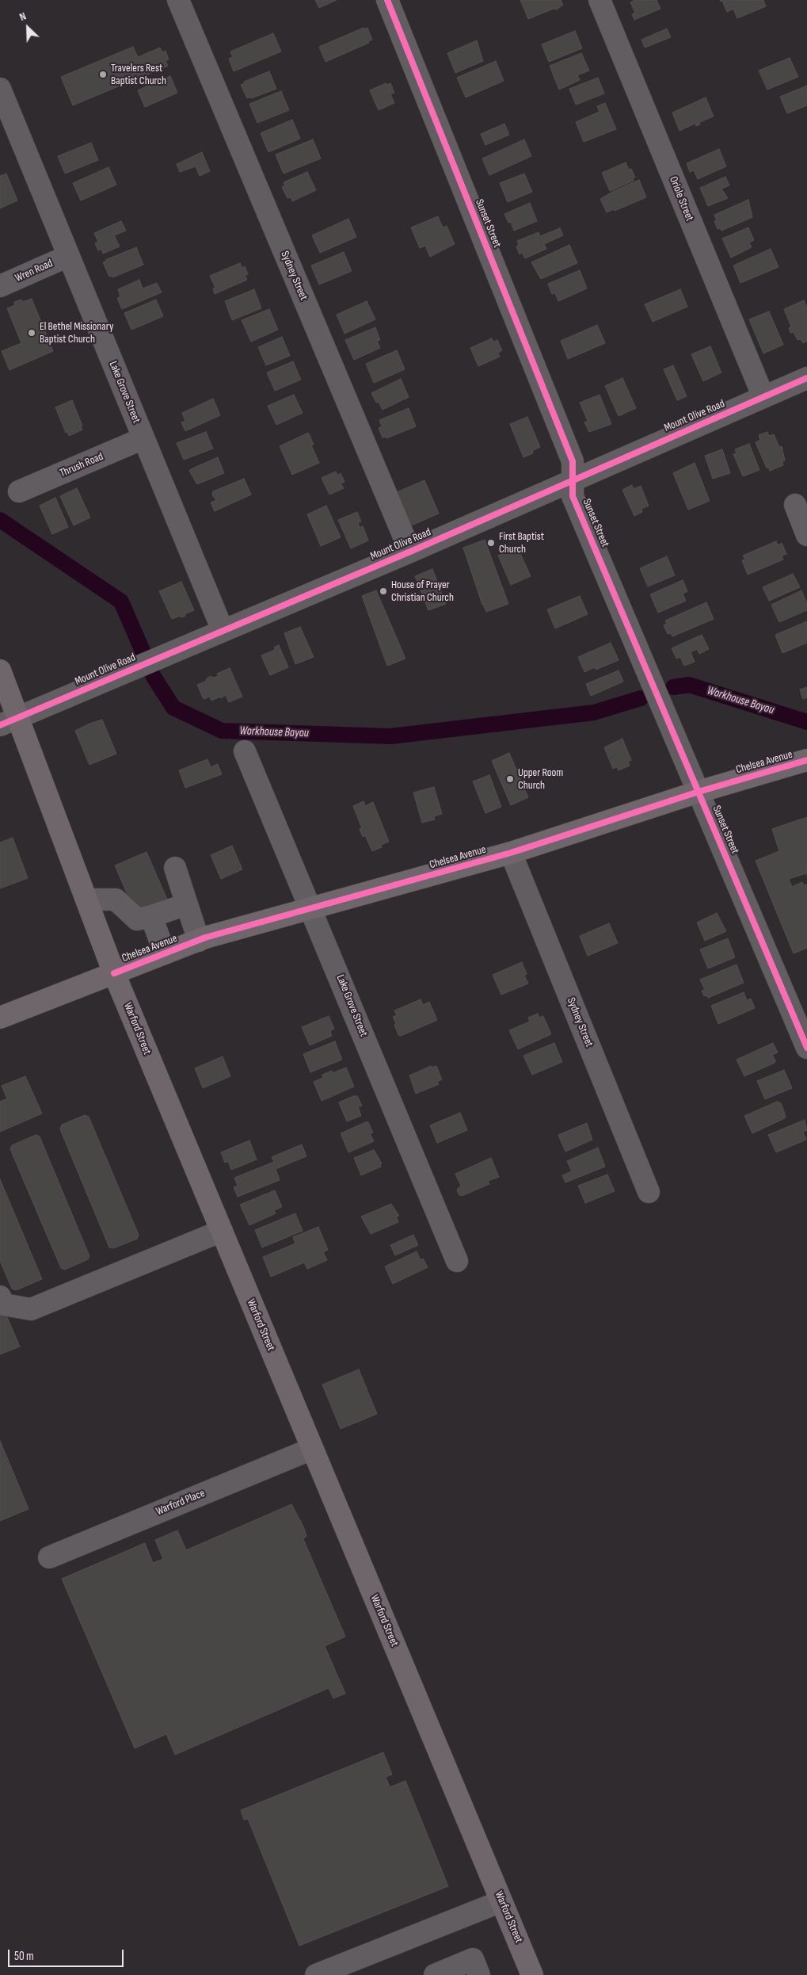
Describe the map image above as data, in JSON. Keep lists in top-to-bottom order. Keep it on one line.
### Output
{"streets":{"main road":["Chelsea Avenue","Warford Street"],"street":["Oriole Street","Sunset Street","Wren Road","Sydney Street","Lake Grove Street","Mount Olive Road","Thrush Road","Warford Place"]},"crossings":[["Oriole Street","Mount Olive Road"],["Sunset Street","Mount Olive Road"],["Sunset Street","Chelsea Avenue"],["Wren Road","Lake Grove Street"],["Sydney Street","Mount Olive Road"],["Sydney Street","Chelsea Avenue"],["Lake Grove Street","Mount Olive Road"],["Lake Grove Street","Thrush Road"],["Lake Grove Street","Chelsea Avenue"],["Mount Olive Road","Warford Street"],["Chelsea Avenue","Warford Street"],["Warford Street","Warford Place"]],"water":["Workhouse Bayou"],"places":["Travelers Rest Baptist Church","El Bethel Missionary Baptist Church","First Baptist Church","House of Prayer Christian Church","Upper Room Church"],"scale_bar":"50 m","north":"top left"}
